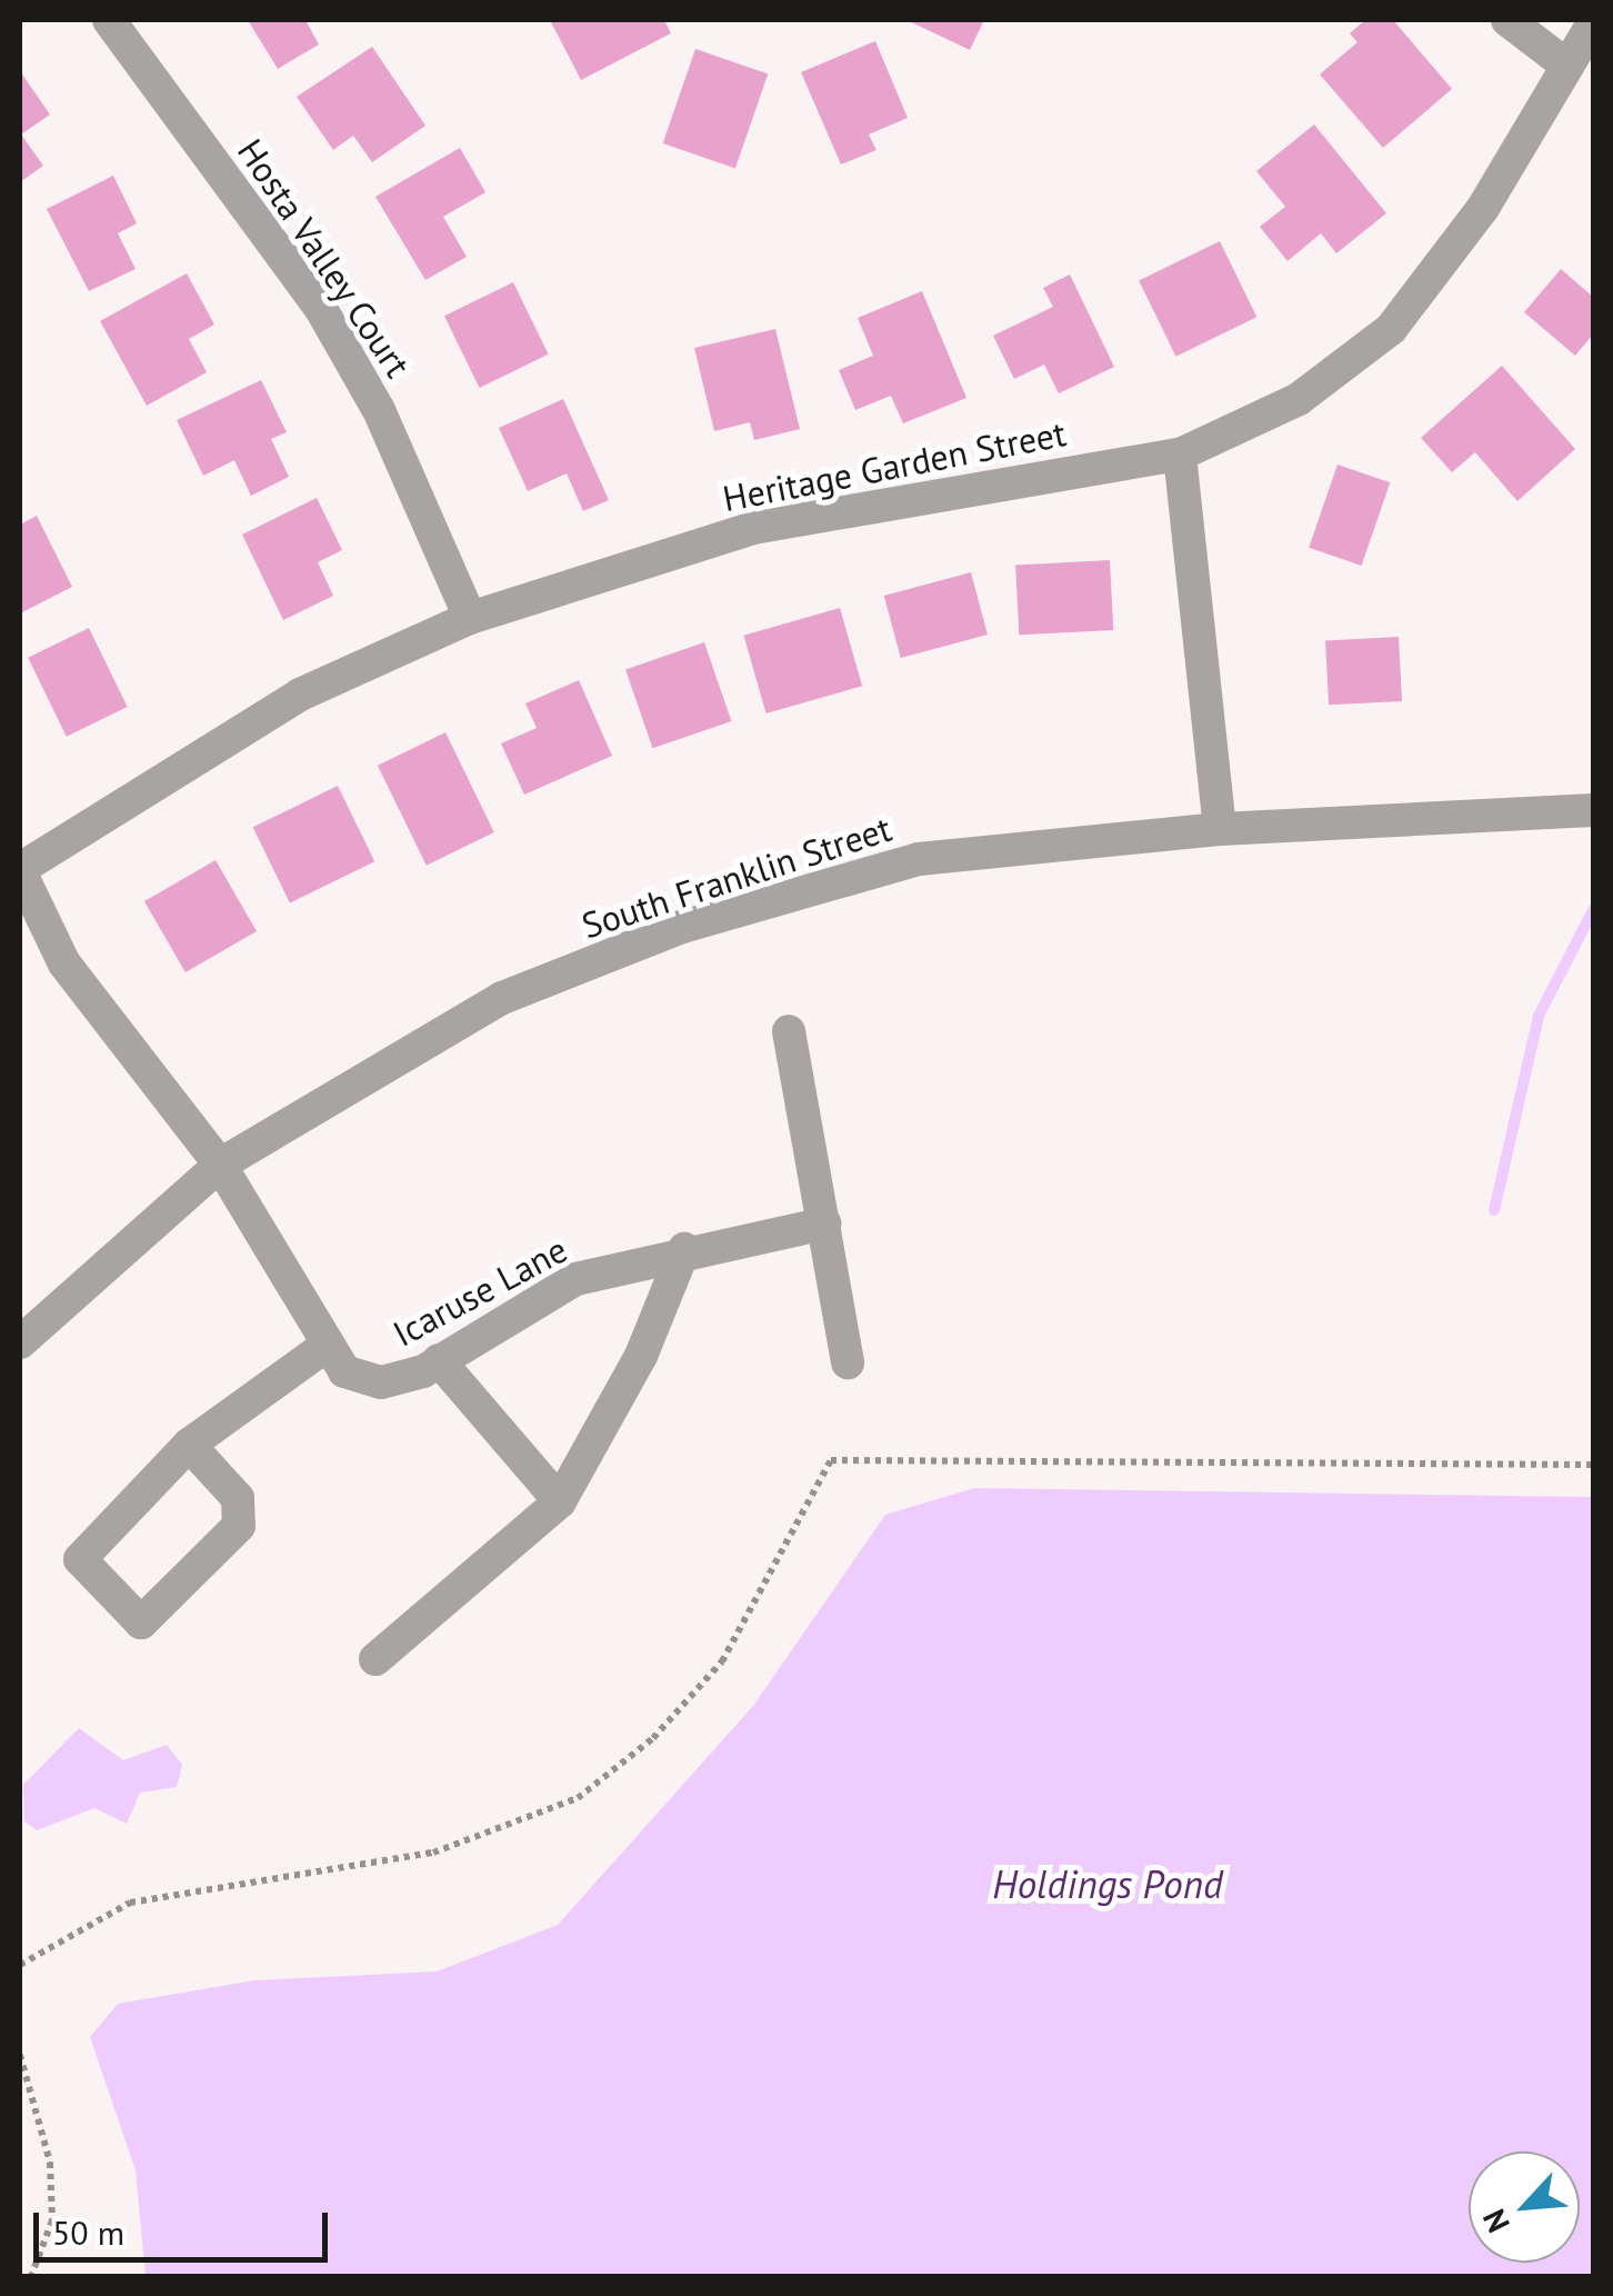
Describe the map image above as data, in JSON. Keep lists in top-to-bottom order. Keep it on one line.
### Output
{"streets":{"street":["Hosta Valley Court","Heritage Garden Street","South Franklin Street","Icaruse Lane"]},"crossings":[["Hosta Valley Court","Heritage Garden Street"]],"water":["Holdings Pond"],"scale_bar":"50 m","north":"bottom left"}
